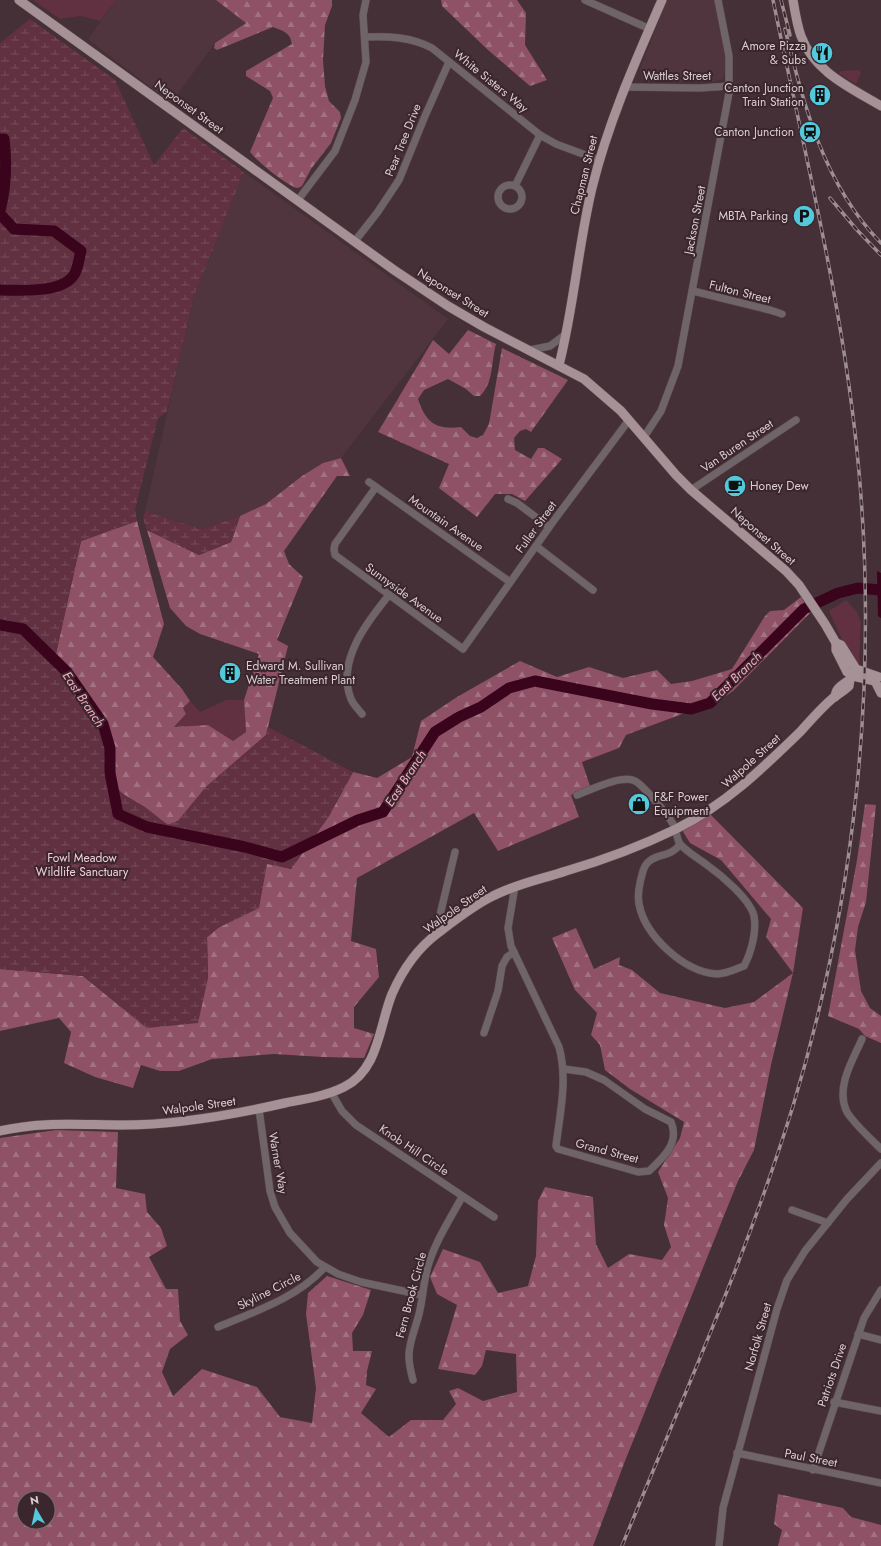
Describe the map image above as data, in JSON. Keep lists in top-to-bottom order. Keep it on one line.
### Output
{"streets":{"main road":["Neponset Street","Chapman Street","Walpole Street"],"street":["Wattles Street","White Sisters Way","Pear Tree Drive","Jackson Street","Fulton Street","Van Buren Street","Mountain Avenue","Fuller Street","Sunnyside Avenue","Knob Hill Circle","Grand Street","Warner Way","Skyline Circle","Fern Brook Circle","Norfolk Street","Patriots Drive","Paul Street"]},"crossings":[["Wattles Street","Chapman Street"],["Wattles Street","Jackson Street"],["White Sisters Way","Pear Tree Drive"],["White Sisters Way","Chapman Street"],["Neponset Street","Pear Tree Drive"],["Neponset Street","Chapman Street"],["Neponset Street","Jackson Street"],["Neponset Street","Van Buren Street"],["Neponset Street","Fuller Street"],["Neponset Street","Walpole Street"],["Jackson Street","Fulton Street"],["Mountain Avenue","Fuller Street"],["Mountain Avenue","Sunnyside Avenue"],["Fuller Street","Sunnyside Avenue"],["Walpole Street","Knob Hill Circle"],["Walpole Street","Grand Street"],["Walpole Street","Warner Way"],["Knob Hill Circle","Fern Brook Circle"],["Warner Way","Skyline Circle"],["Warner Way","Fern Brook Circle"],["Norfolk Street","Paul Street"],["Patriots Drive","Paul Street"]],"water":["East Branch"],"parks":["Fowl Meadow Wildlife Sanctuary"],"places":{"restaurant":["Amore Pizza & Subs"],"building":["Canton Junction Train Station","Edward M. Sullivan Water Treatment Plant"],"station":["Canton Junction"],"parking":["MBTA Parking"],"cafe":["Honey Dew"],"shop":["F&F Power Equipment"]},"north":"top"}
